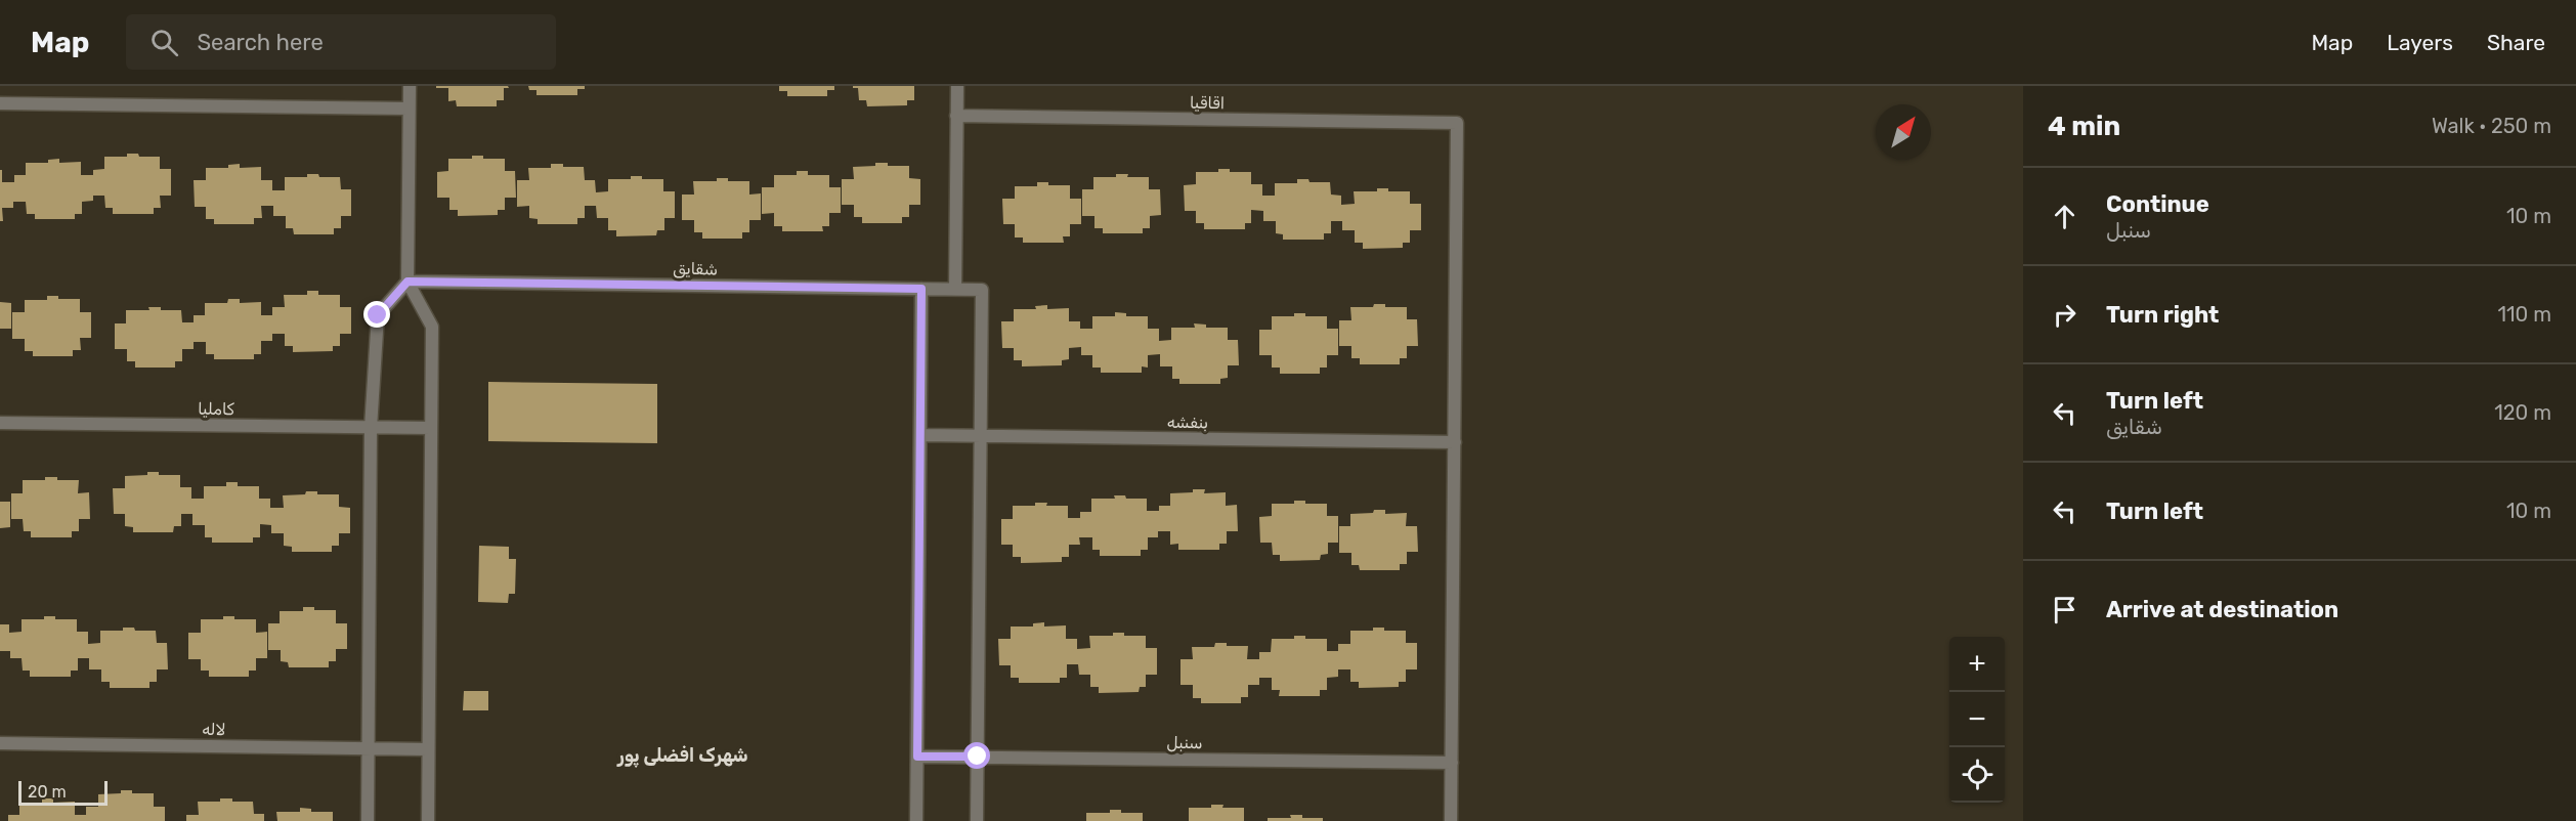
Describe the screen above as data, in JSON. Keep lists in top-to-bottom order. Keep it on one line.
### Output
{"streets":{"street":["اقاقیا","شقایق","کاملیا","بنفشه","لاله","سنبل"]},"crossings":[["اقاقیا","بنفشه"],["شقایق","بنفشه"]],"districts":["شهرک افضلی ‌پور"],"scale_bar":"20 m","north":"top right","page":{"header":"Map","search":"Search here","nav":["Map","Layers","Share"],"heading":["4 min","Walk · 250 m"],"list":[["Continue","سنبل","10 m"],["Turn right","110 m"],["Turn left","شقایق","120 m"],["Turn left","10 m"],"Arrive at destination"],"map_buttons":["+","−"],"scale":"20 m"}}
